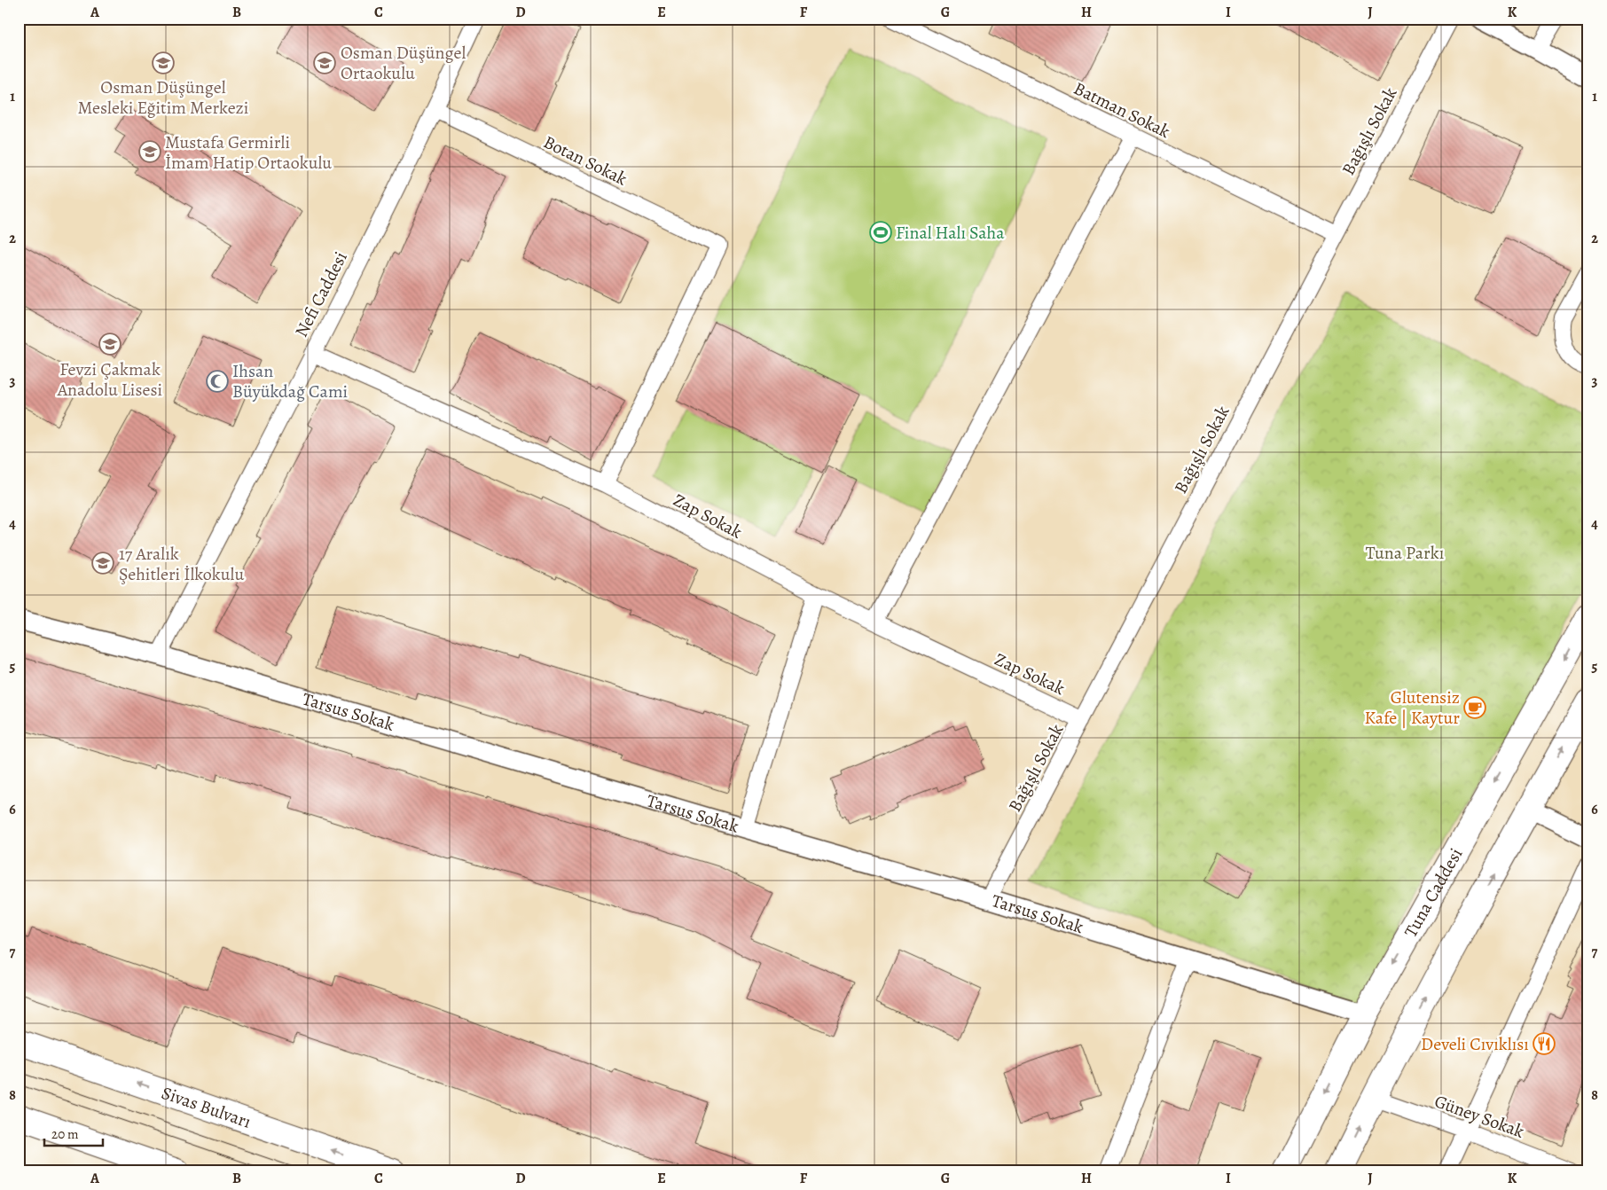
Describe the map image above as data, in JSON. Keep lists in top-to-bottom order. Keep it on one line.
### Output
{"streets":{"main road":["Tuna Caddesi","Sivas Bulvarı"],"street":["Batman Sokak","Bağışlı Sokak","Botan Sokak","Nefi Caddesi","Zap Sokak","Tarsus Sokak","Güney Sokak"]},"crossings":[["Batman Sokak","Bağışlı Sokak"],["Bağışlı Sokak","Zap Sokak"],["Bağışlı Sokak","Tarsus Sokak"],["Botan Sokak","Nefi Caddesi"],["Botan Sokak","Zap Sokak"],["Nefi Caddesi","Zap Sokak"],["Nefi Caddesi","Tarsus Sokak"],["Tarsus Sokak","Tuna Caddesi"]],"parks":["Tuna Parkı"],"places":{"school or university":["Osman Düşüngel Mesleki Eğitim Merkezi","Osman Düşüngel Ortaokulu","Mustafa Germirli İmam Hatip Ortaokulu","Fevzi Çakmak Anadolu Lisesi","17 Aralık Şehitleri İlkokulu"],"sports":["Final Halı Saha"],"mosque":["Ihsan Büyükdağ Cami"],"cafe":["Glutensiz Kafe | Kaytur"],"restaurant":["Develi Cıvıklısı"]},"scale_bar":"20 m","grid":{"columns":["A","B","C","D","E","F","G","H","I","J","K"],"rows":["1","2","3","4","5","6","7","8"]}}
